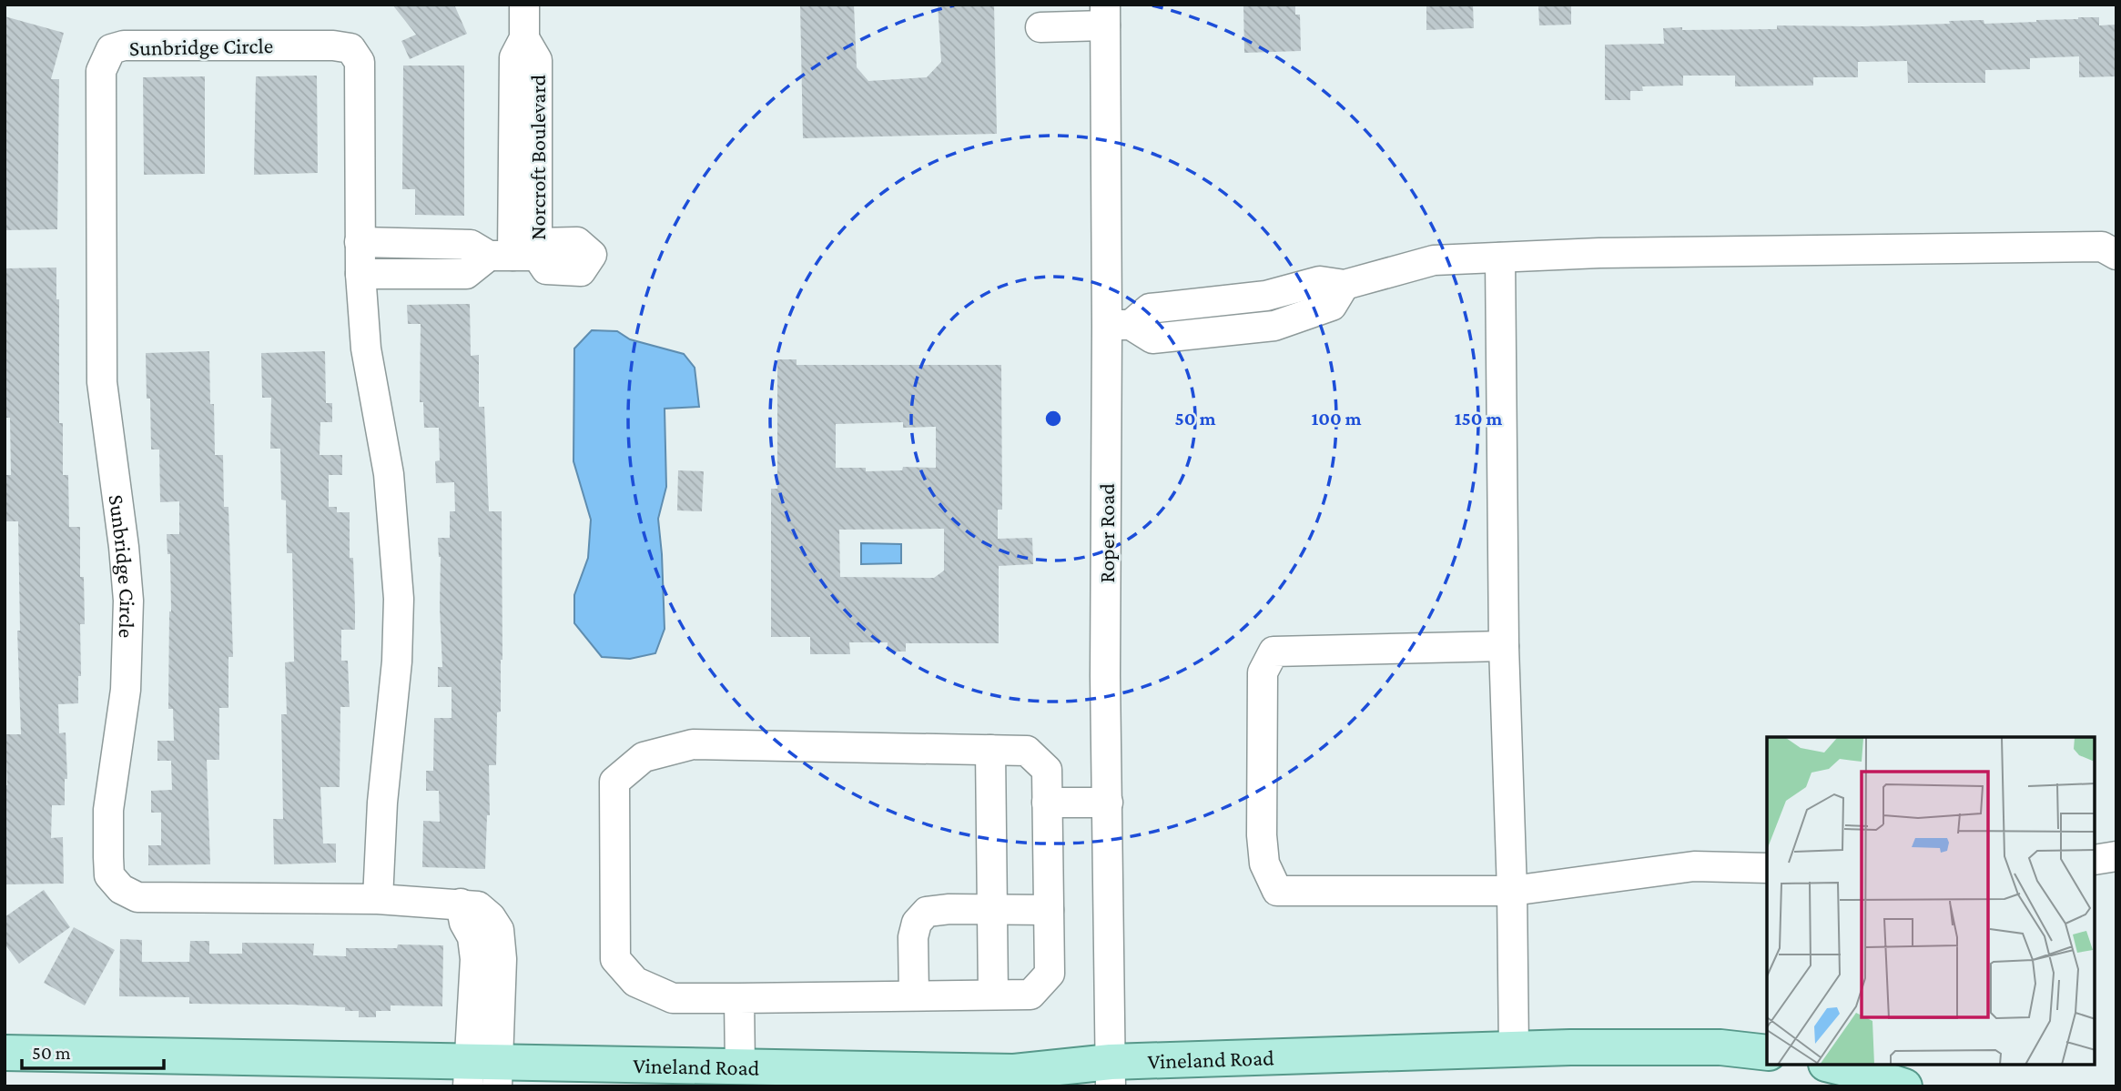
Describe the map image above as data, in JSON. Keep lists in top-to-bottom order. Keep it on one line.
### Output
{"streets":{"main road":["Vineland Road"],"street":["Sunbridge Circle","Norcroft Boulevard","Roper Road"]},"crossings":[["Sunbridge Circle","Vineland Road"],["Roper Road","Vineland Road"]],"scale_bar":"50 m","rings":["50 m","100 m","150 m"]}
